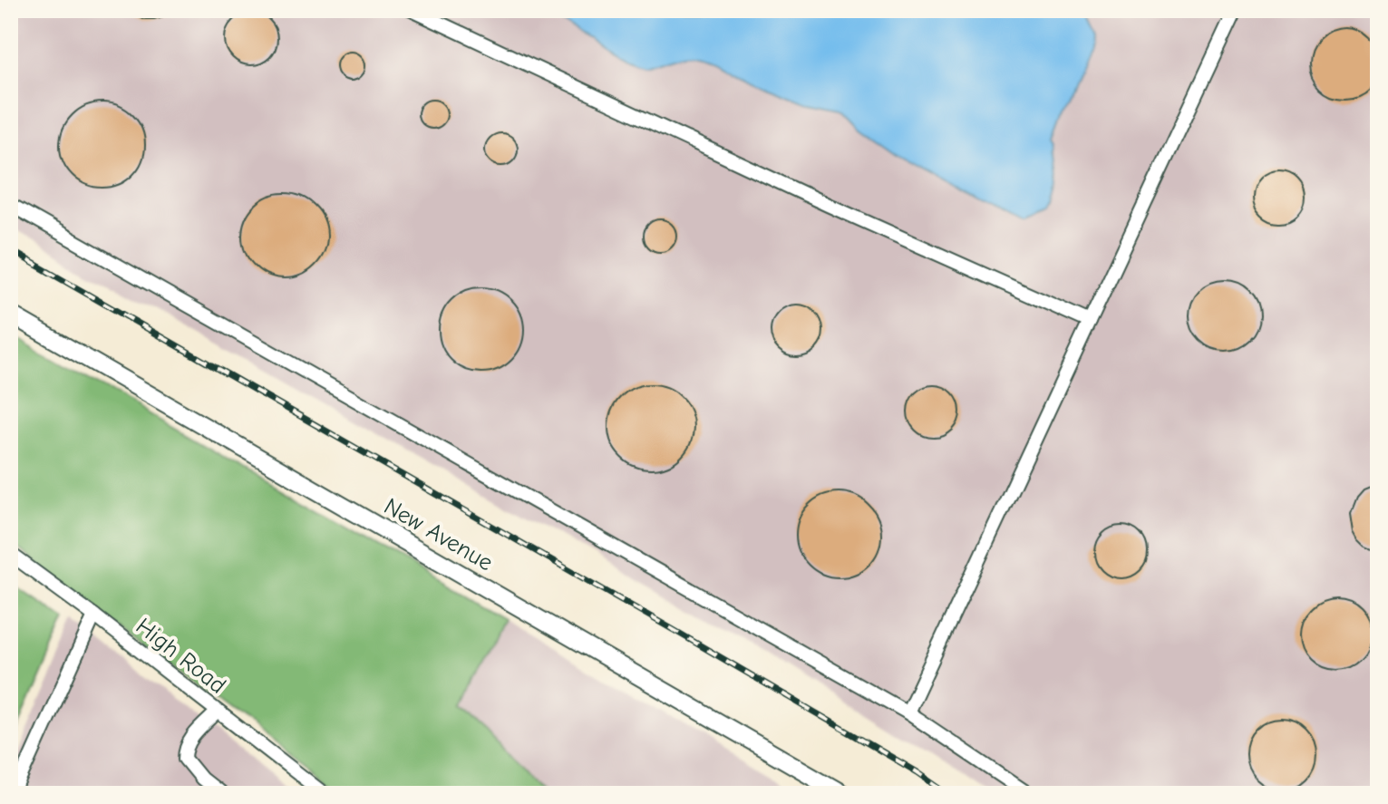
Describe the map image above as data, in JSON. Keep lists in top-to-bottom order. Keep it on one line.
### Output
{"streets":{"main road":["New Avenue"],"street":["High Road"]}}
